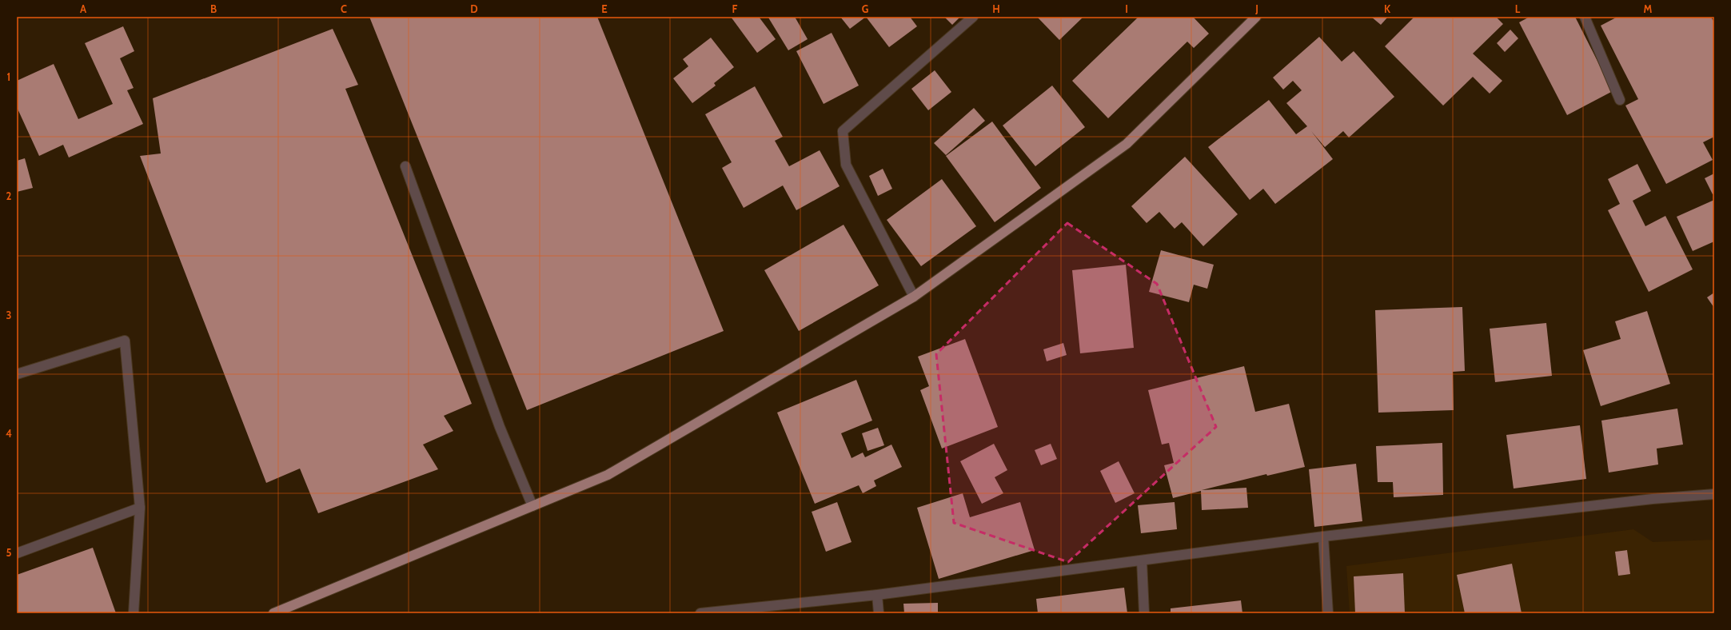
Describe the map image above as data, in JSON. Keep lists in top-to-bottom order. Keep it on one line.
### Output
{"grid":{"columns":["A","B","C","D","E","F","G","H","I","J","K","L","M"],"rows":["1","2","3","4","5"]}}
